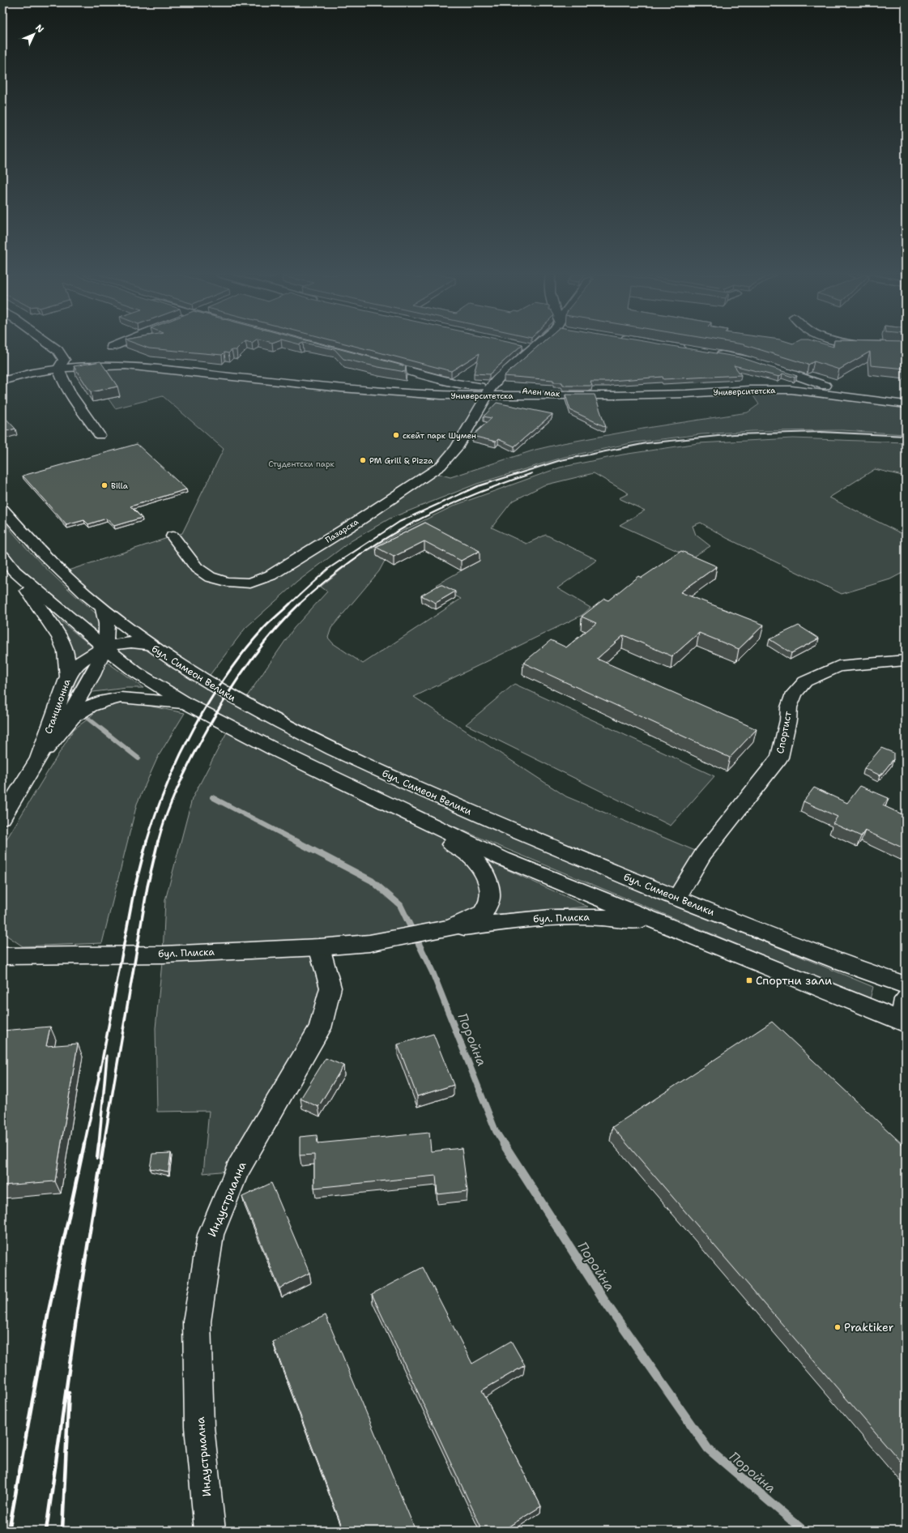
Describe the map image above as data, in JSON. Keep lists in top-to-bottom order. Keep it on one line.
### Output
{"streets":{"street":["Университетска","Пазарска","бул. Симеон Велики","Станционна","Спортист","бул. Плиска","Индустриална"]},"crossings":[["Университетска","Пазарска"],["бул. Симеон Велики","Станционна"],["бул. Симеон Велики","Спортист"],["бул. Плиска","Индустриална"]],"water":["Поройна"],"parks":["Студентски парк"],"places":{"other":["скейт парк Шумен","PM Grill & Pizza","Billa","Praktiker"],"transit":["Спортни зали"]},"north":"top right"}
